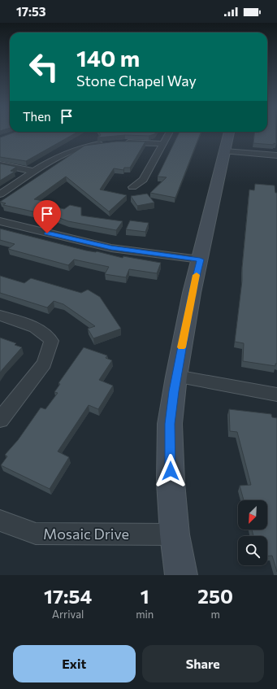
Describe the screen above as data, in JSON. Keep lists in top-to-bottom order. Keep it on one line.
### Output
{"streets":{"street":["Mosaic Drive"]},"north":"bottom left","page":{"status":"17:53","turn":["140 m","Stone Chapel Way"],"then":"Then","eta":["17:54","Arrival","1","min","250","m"],"buttons":["Exit","Share"]}}
